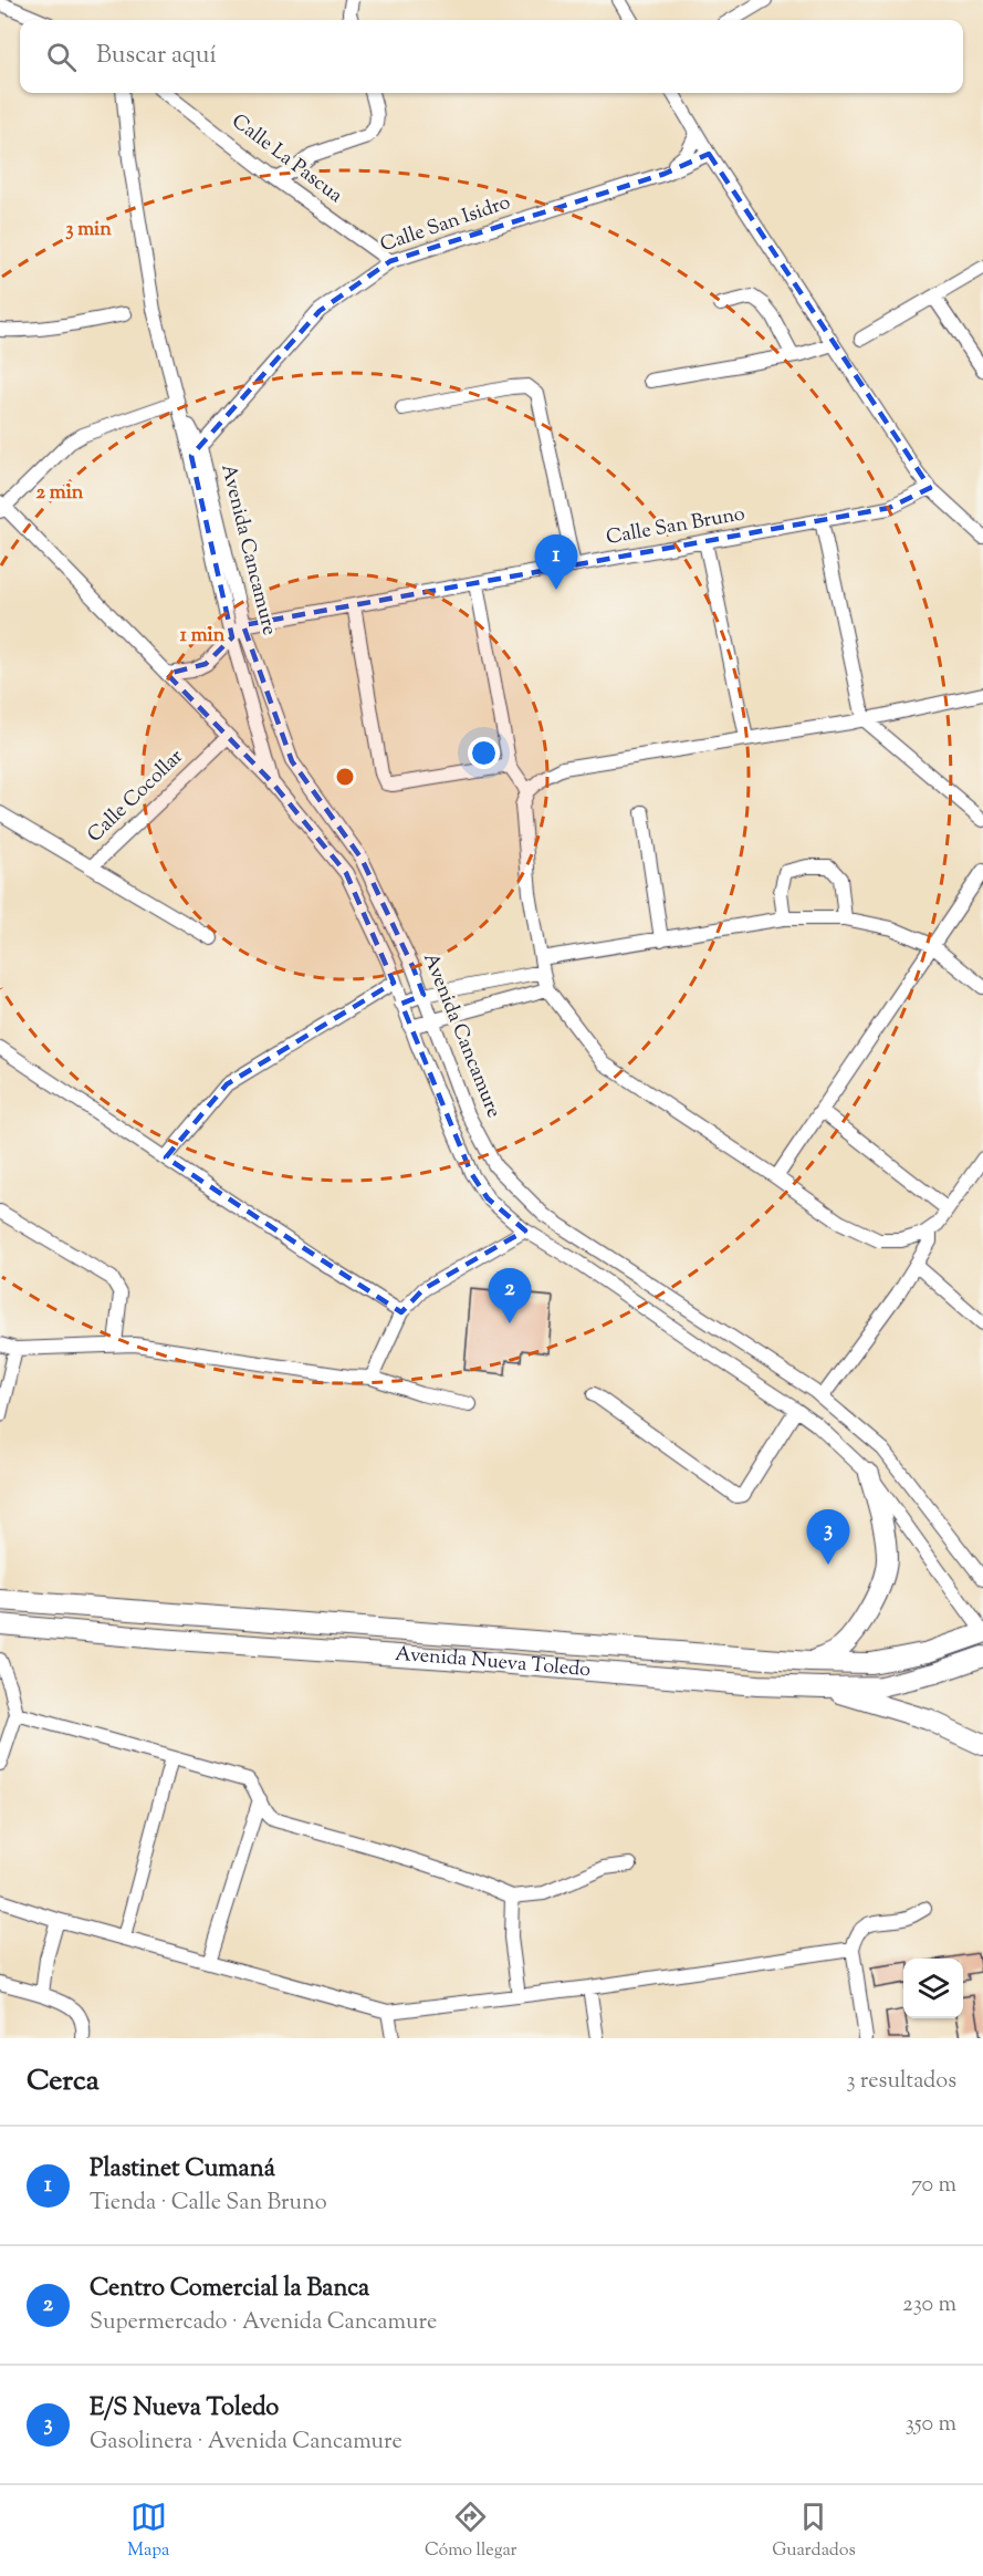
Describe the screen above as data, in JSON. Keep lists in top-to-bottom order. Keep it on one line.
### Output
{"streets":{"main road":["Avenida Nueva Toledo"],"street":["Calle La Pascua","Calle San Isidro","Calle San Bruno","Avenida Cancamure","Calle Cocollar"]},"crossings":[["Calle La Pascua","Calle San Isidro"],["Calle San Isidro","Avenida Cancamure"],["Calle San Bruno","Avenida Cancamure"]],"page":{"search":"Buscar aquí","pins":["1","2","3"],"heading":["Cerca","3 resultados"],"list":[{"mark":"1","name":"Plastinet Cumaná","note":"Tienda · Calle San Bruno","value":"70 m"},{"mark":"2","name":"Centro Comercial la Banca","note":"Supermercado · Avenida Cancamure","value":"230 m"},{"mark":"3","name":"E/S Nueva Toledo","note":"Gasolinera · Avenida Cancamure","value":"350 m"}],"nav":["Mapa","Cómo llegar","Guardados"]},"rings":["3 min","2 min","1 min"]}
